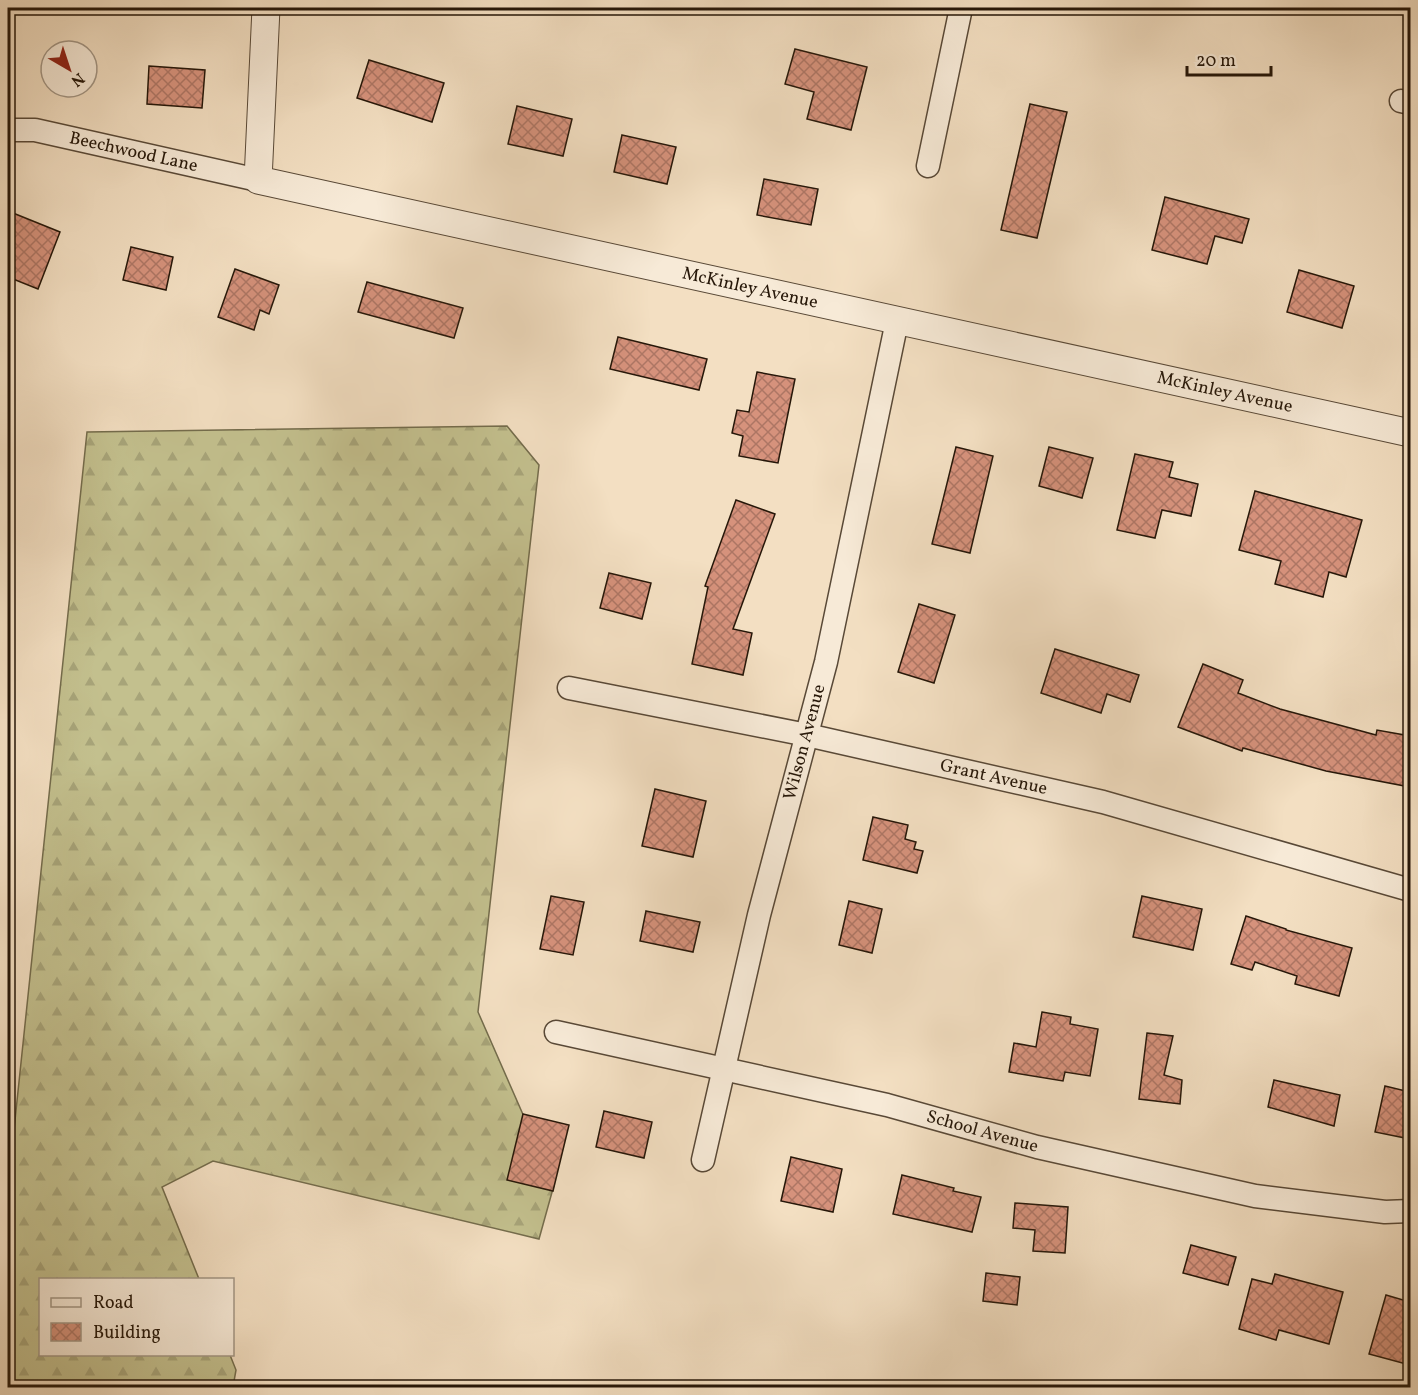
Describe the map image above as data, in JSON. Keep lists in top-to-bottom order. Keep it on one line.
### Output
{"streets":{"street":["Beechwood Lane","McKinley Avenue","Wilson Avenue","Grant Avenue","School Avenue"]},"crossings":[["Beechwood Lane","McKinley Avenue"],["McKinley Avenue","Wilson Avenue"],["Wilson Avenue","Grant Avenue"],["Wilson Avenue","School Avenue"]],"legend":["Road","Building"],"scale_bar":"20 m","north":"bottom right"}
